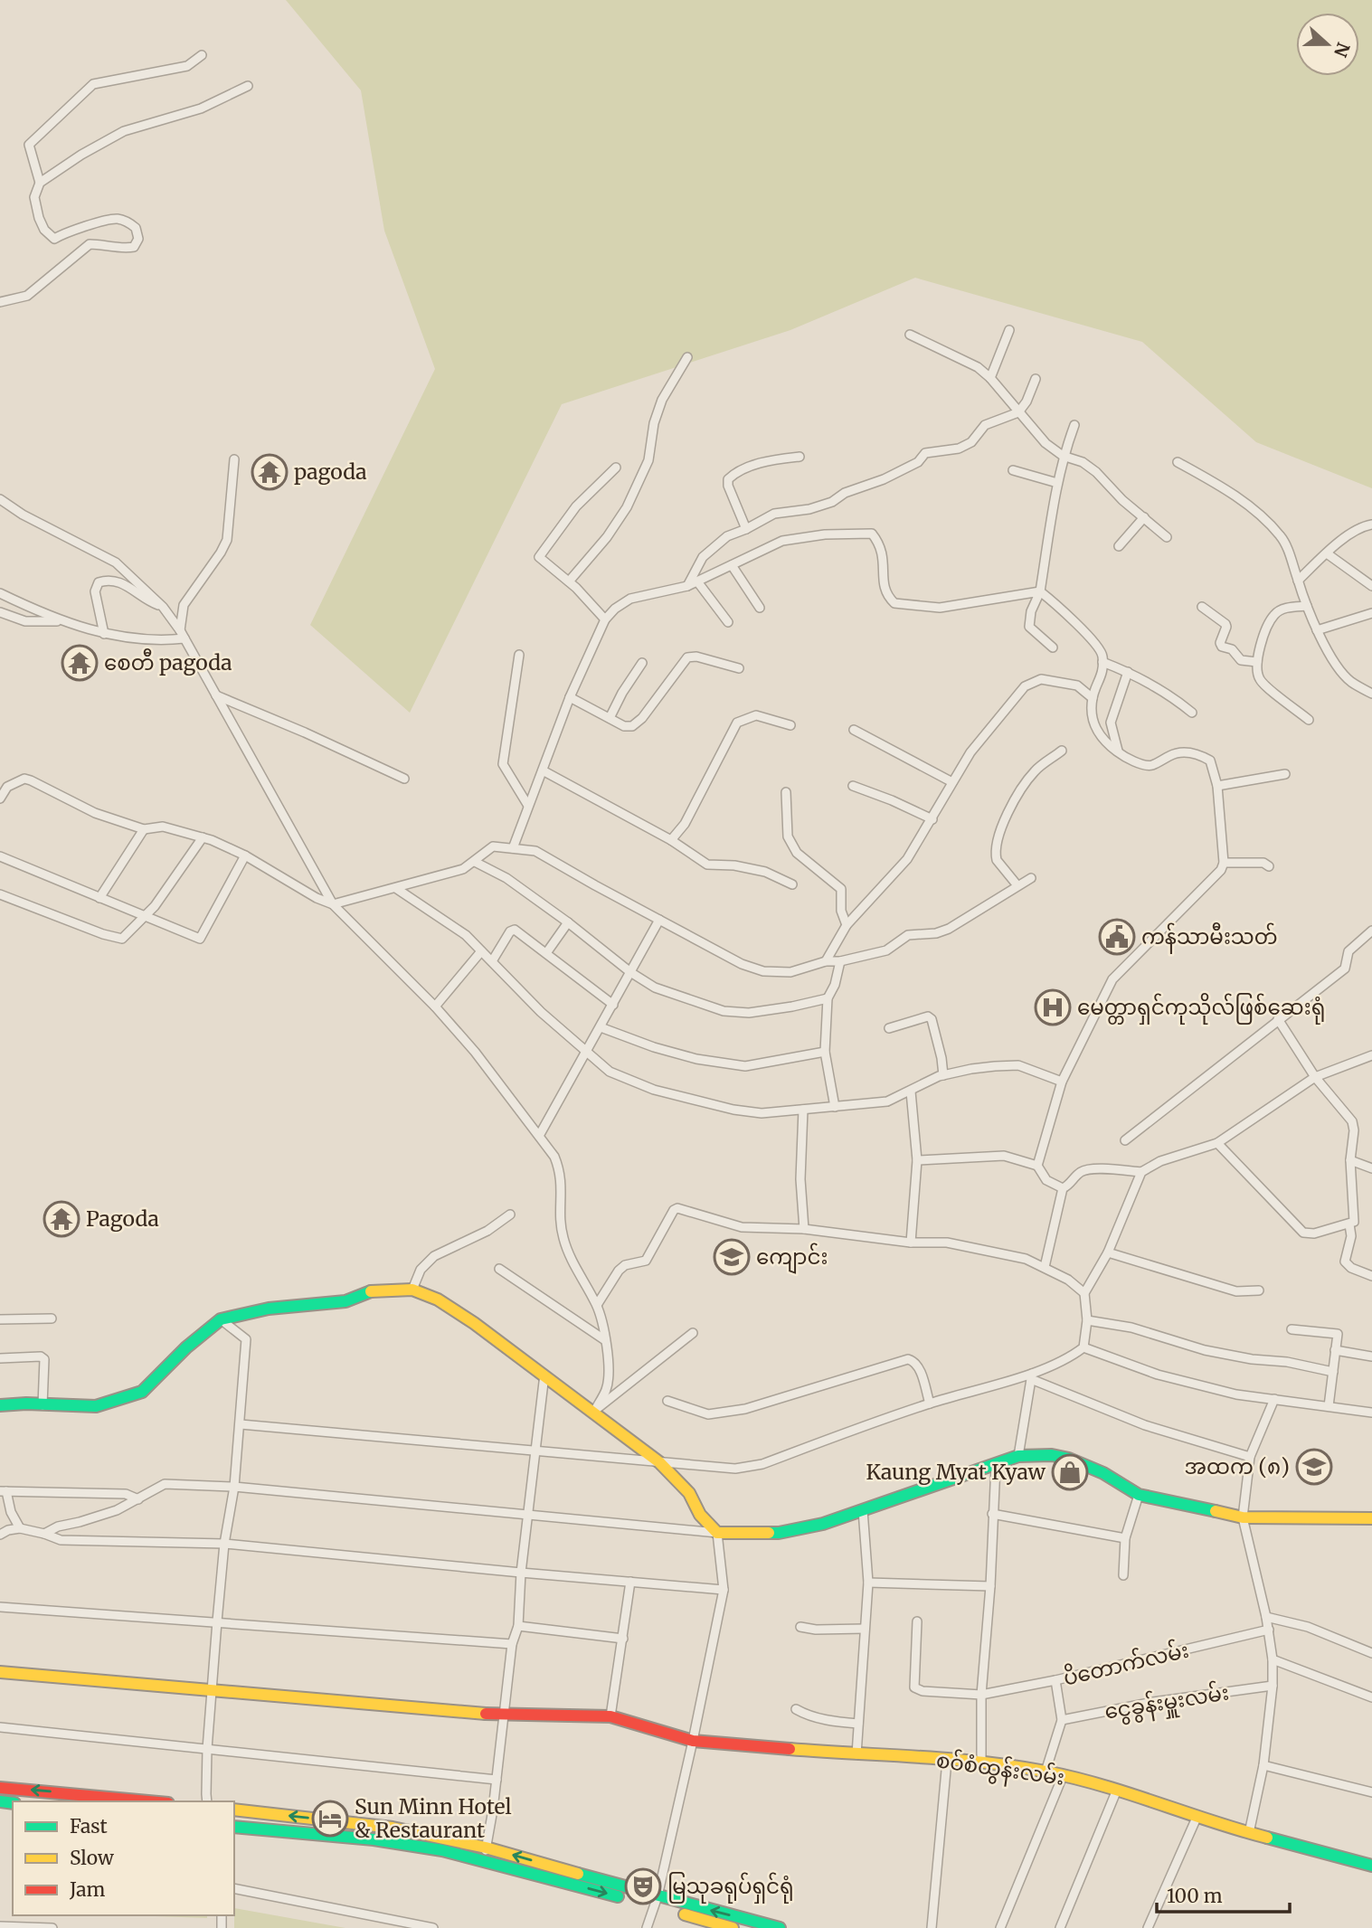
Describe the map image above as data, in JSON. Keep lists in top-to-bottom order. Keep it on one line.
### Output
{"streets":{"main road":["စဝ်စံထွန်းလမ်း"],"street":["ပိတောက်လမ်း","ငွေခွန်းမှူးလမ်း"]},"places":{"temple":["pagoda","စေတီ pagoda","Pagoda"],"public building":["ကန်သာမီးသတ်"],"hospital":["မေတ္တာရှင်ကုသိုလ်ဖြစ်ဆေးရုံ"],"school or university":["ကျောင်း","အထက (၈)"],"shop":["Kaung Myat Kyaw"],"hotel":["Sun Minn Hotel & Restaurant"],"theatre":["မြသုခရုပ်ရှင်ရုံ"]},"legend":["Fast","Slow","Jam"],"scale_bar":"100 m","north":"right"}
